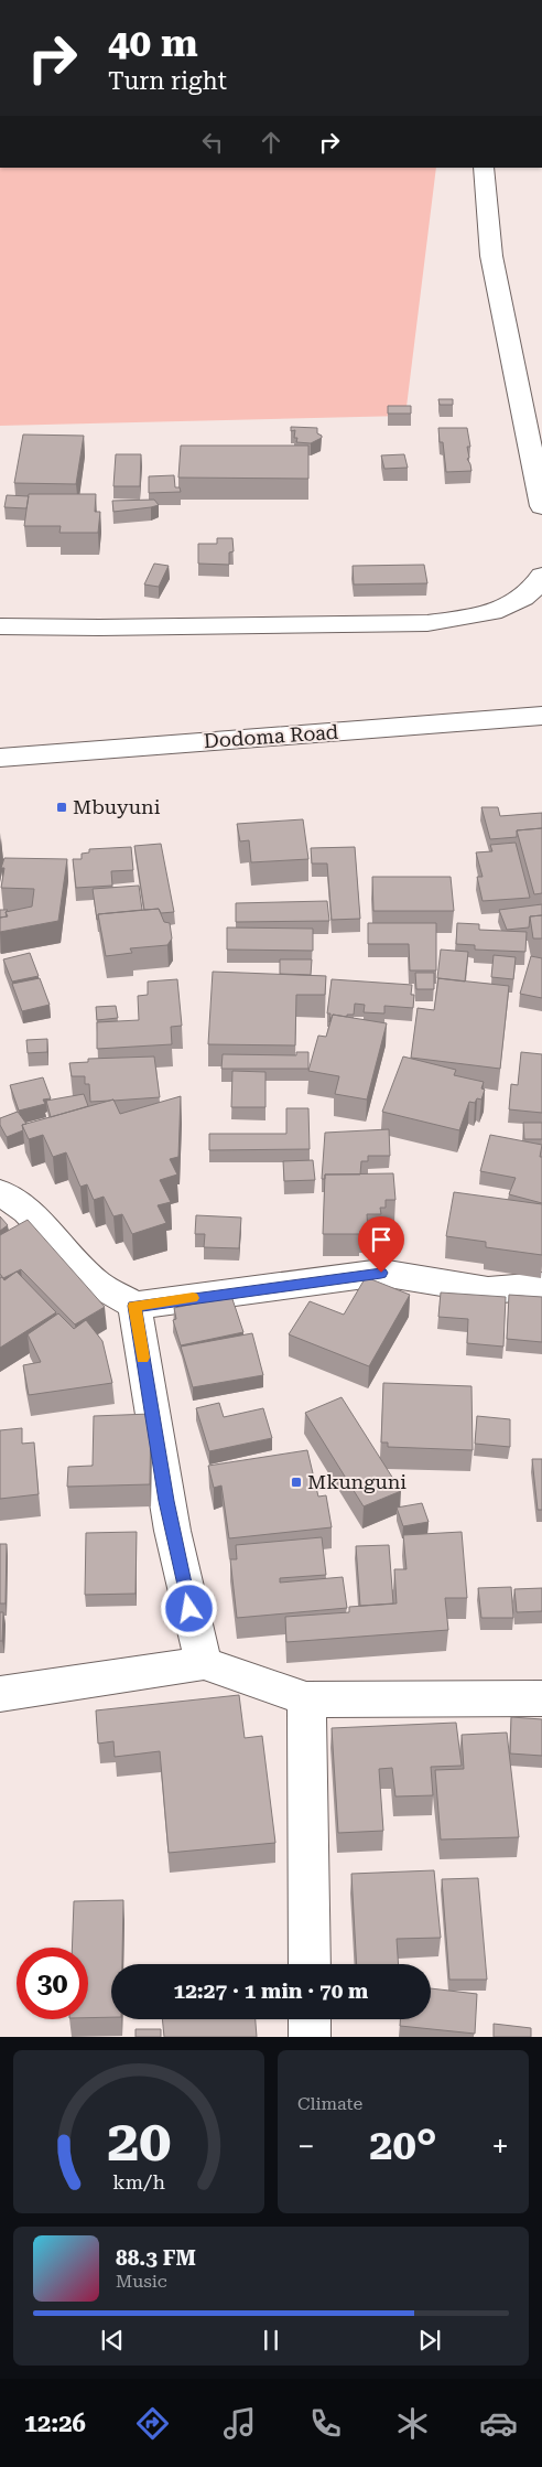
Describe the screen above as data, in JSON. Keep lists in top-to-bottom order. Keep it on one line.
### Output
{"streets":{"main road":["Dodoma Road"]},"places":{"transit":["Mbuyuni","Mkunguni"]},"page":{"turn":["40 m","Turn right"],"limit":"30","trip":"12:27 · 1 min · 70 m","tile":"Climate","heat":["−","20°","+"],"song":["88.3 FM","Music"],"tabs":"12:26","gauge":["20","km/h"]}}
